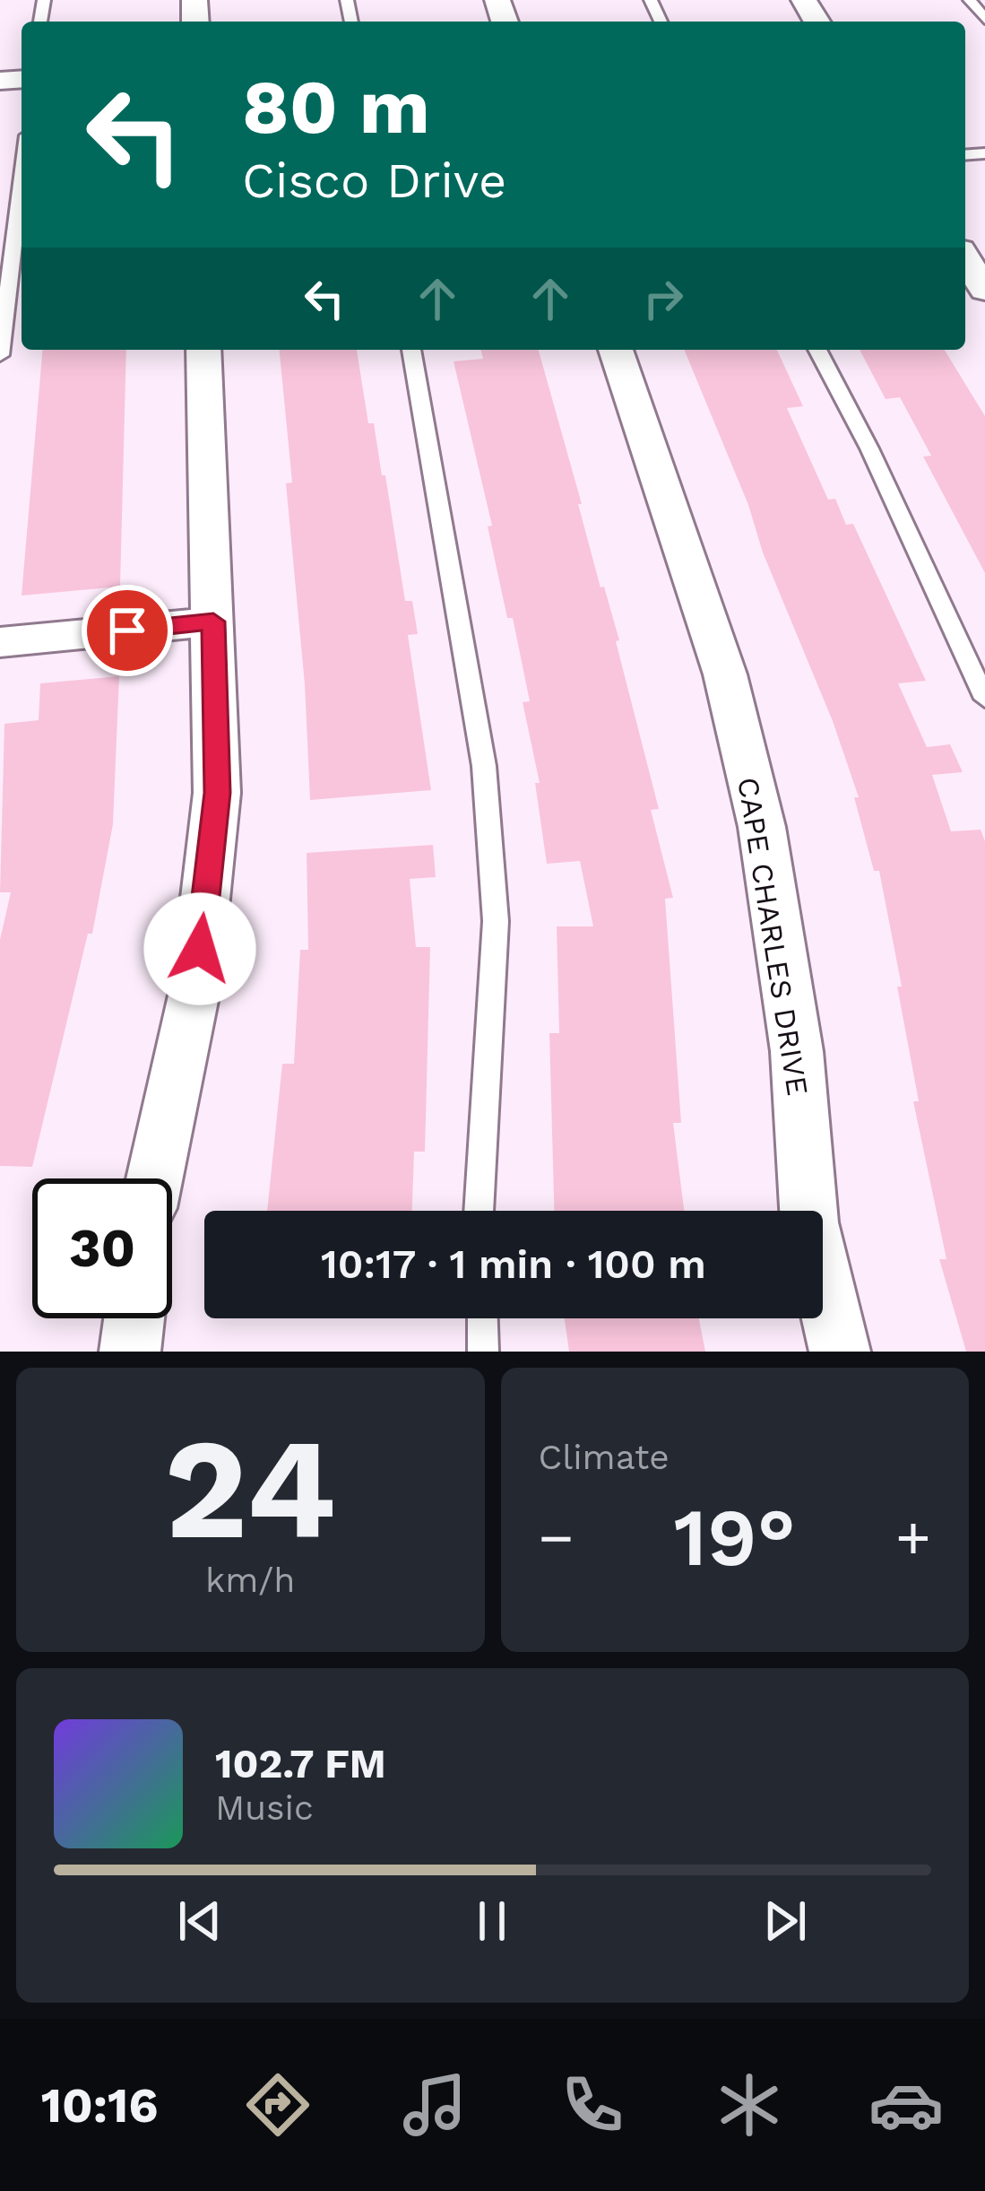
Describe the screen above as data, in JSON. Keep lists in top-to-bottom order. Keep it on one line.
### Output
{"streets":{"street":["CAPE CHARLES DRIVE"]},"page":{"turn":["80 m","Cisco Drive"],"limit":"30","trip":"10:17 · 1 min · 100 m","tile":[["24","km/h"],"Climate"],"heat":["−","19°","+"],"song":["102.7 FM","Music"],"tabs":"10:16"}}
